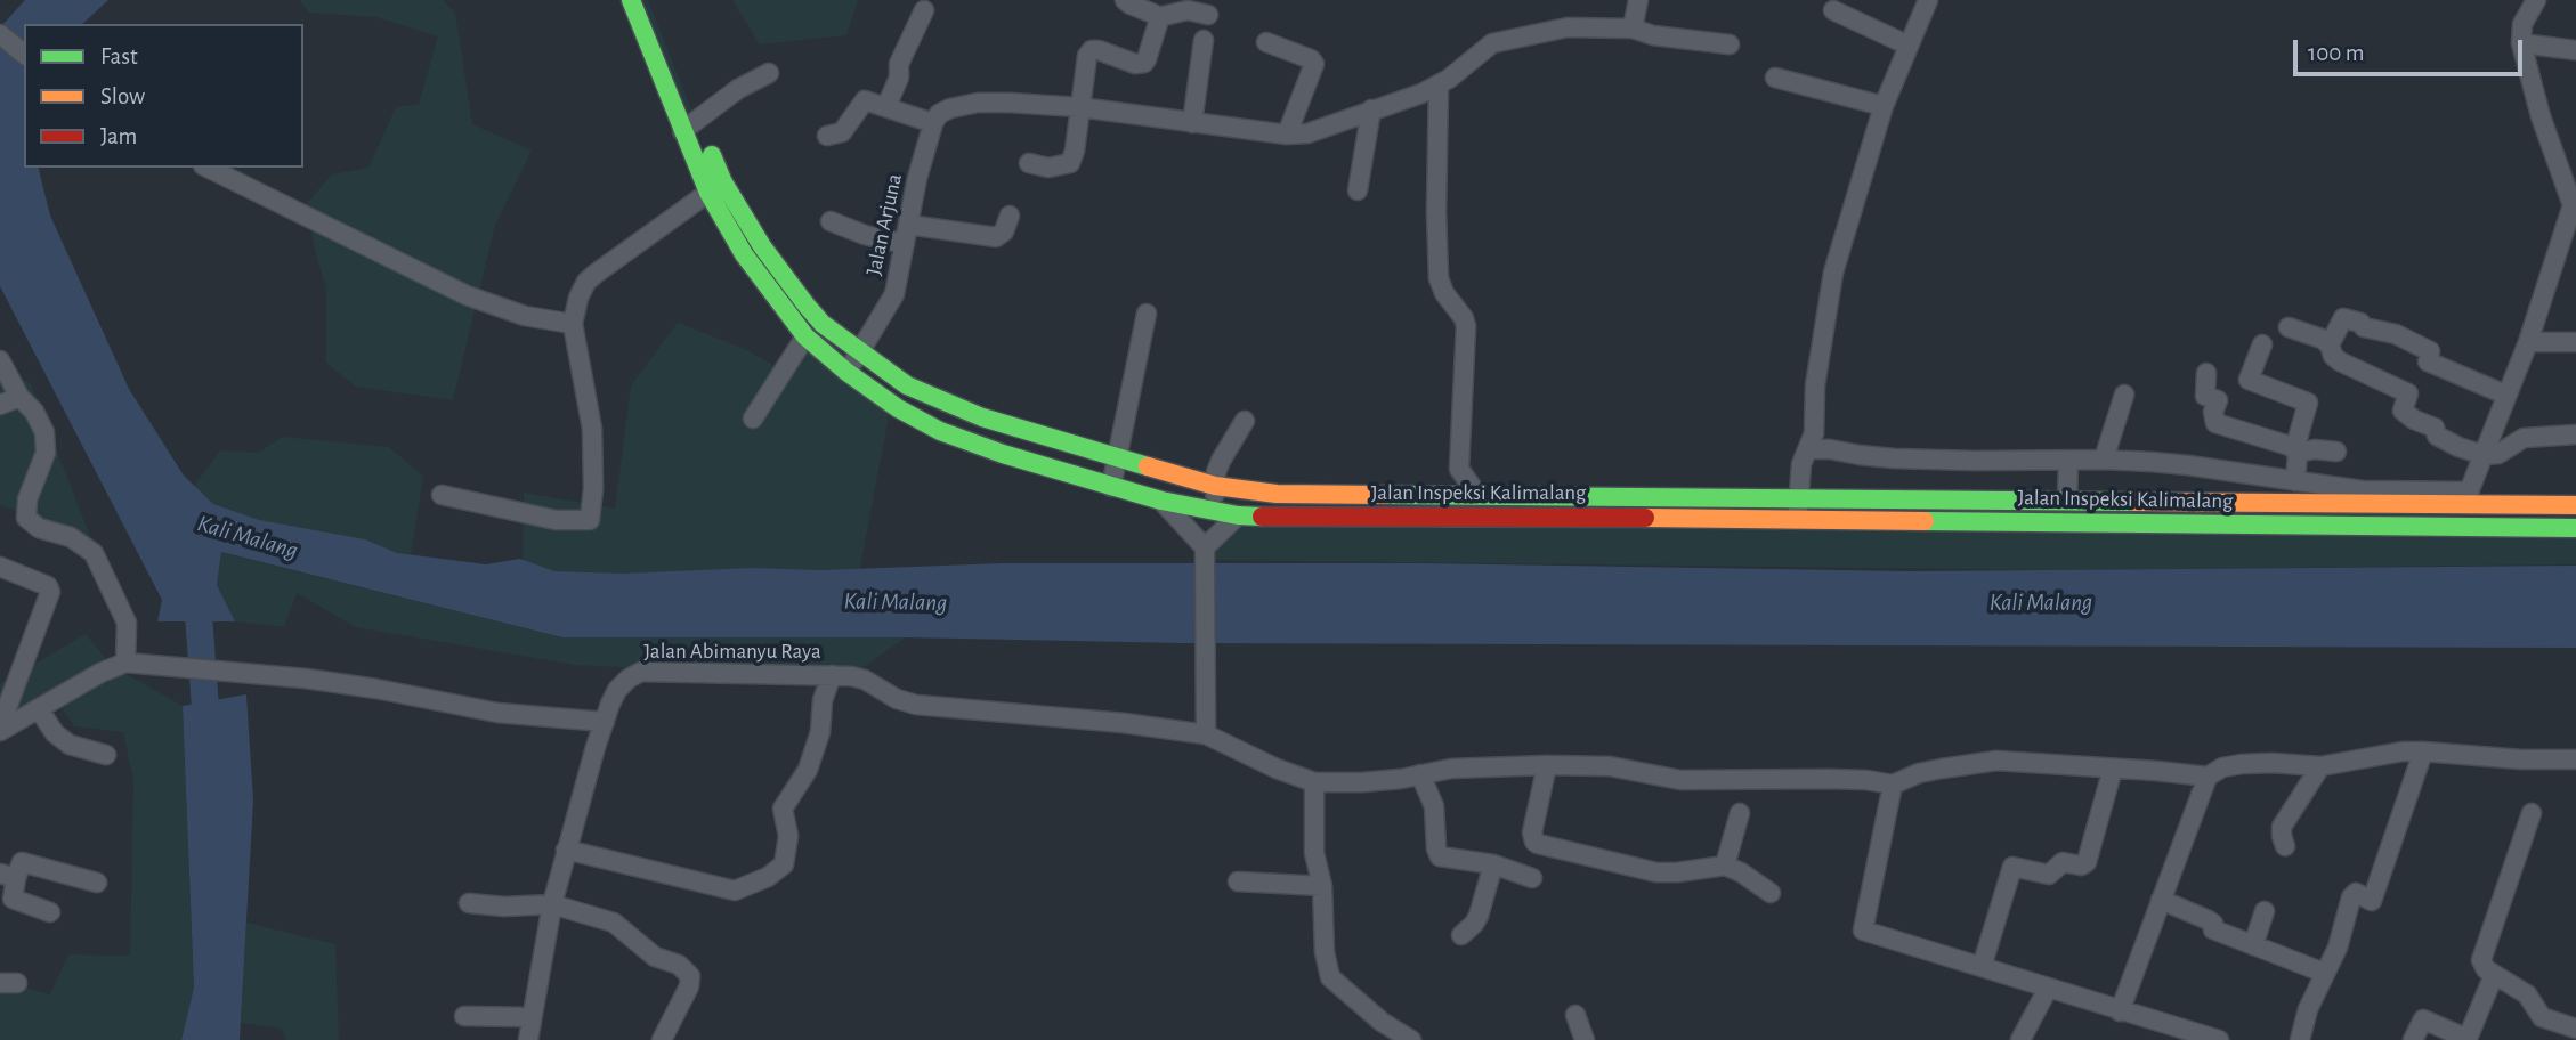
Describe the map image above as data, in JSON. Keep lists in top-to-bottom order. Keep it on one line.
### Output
{"streets":{"main road":["Jalan Inspeksi Kalimalang"],"street":["Jalan Arjuna","Jalan Abimanyu Raya"]},"crossings":[["Jalan Arjuna","Jalan Inspeksi Kalimalang"]],"water":["Kali Malang"],"legend":["Fast","Slow","Jam"],"scale_bar":"100 m"}
